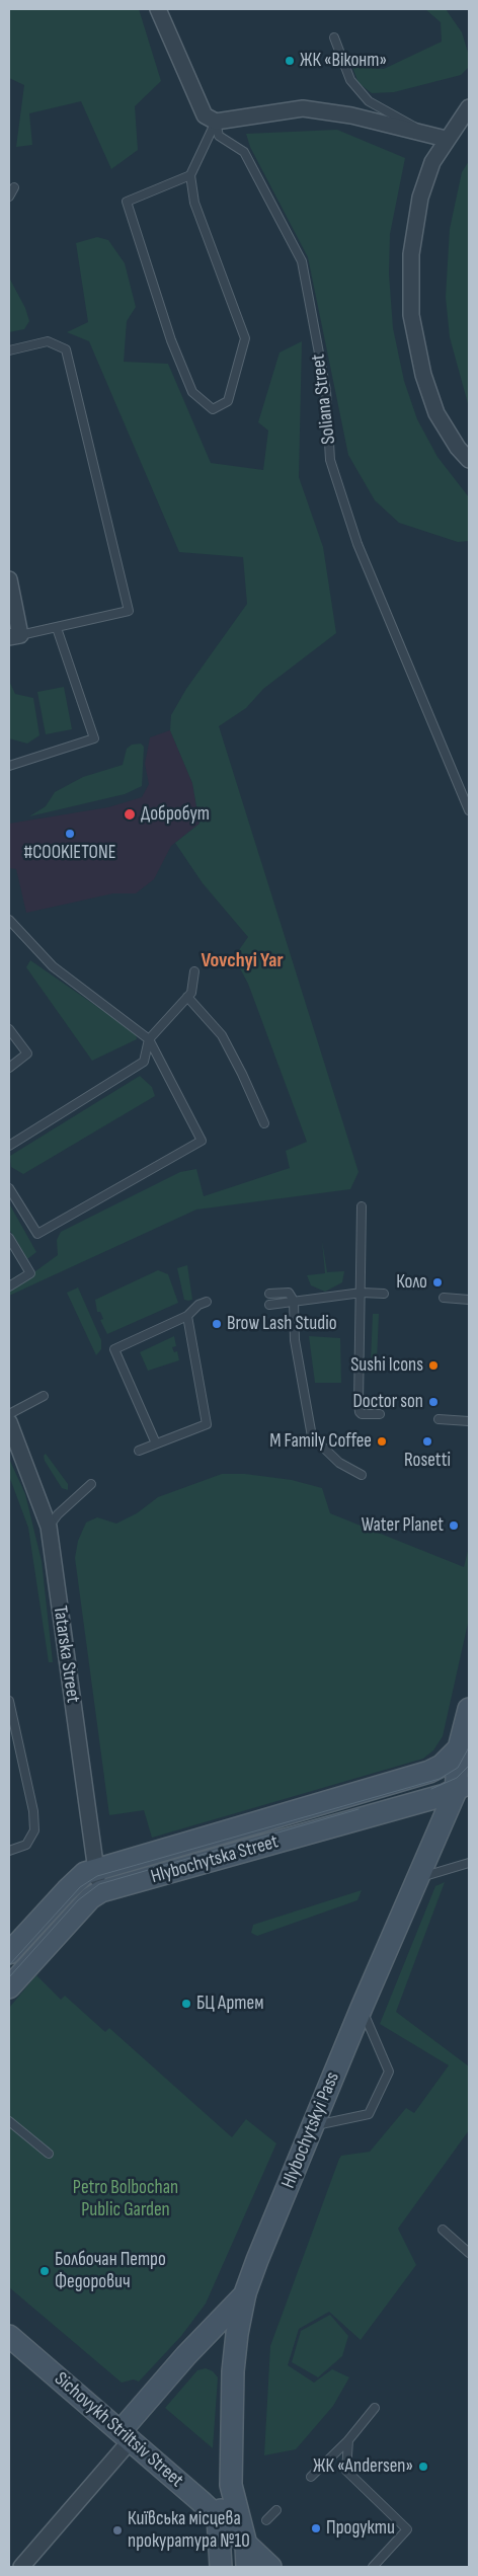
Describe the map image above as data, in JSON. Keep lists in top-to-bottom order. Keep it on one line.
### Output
{"streets":{"main road":["Hlybochytska Street","Hlybochytskyi Pass","Sichovykh Striltsiv Street"],"street":["Soliana Street","Tatarska Street"]},"crossings":[["Tatarska Street","Hlybochytska Street"],["Hlybochytska Street","Hlybochytskyi Pass"]],"districts":["Vovchyi Yar"],"parks":["Petro Bolbochan Public Garden"],"places":["ЖК «Віконт»","Добробут","#COOKIETONE","Коло","Brow Lash Studio","Sushi Icons","Doctor son","M Family Coffee","Rosetti","Water Planet","БЦ Артем","Болбочан Петро Федорович","ЖК «Andersen»","Продукти","Київська місцева прокуратура №10"]}
